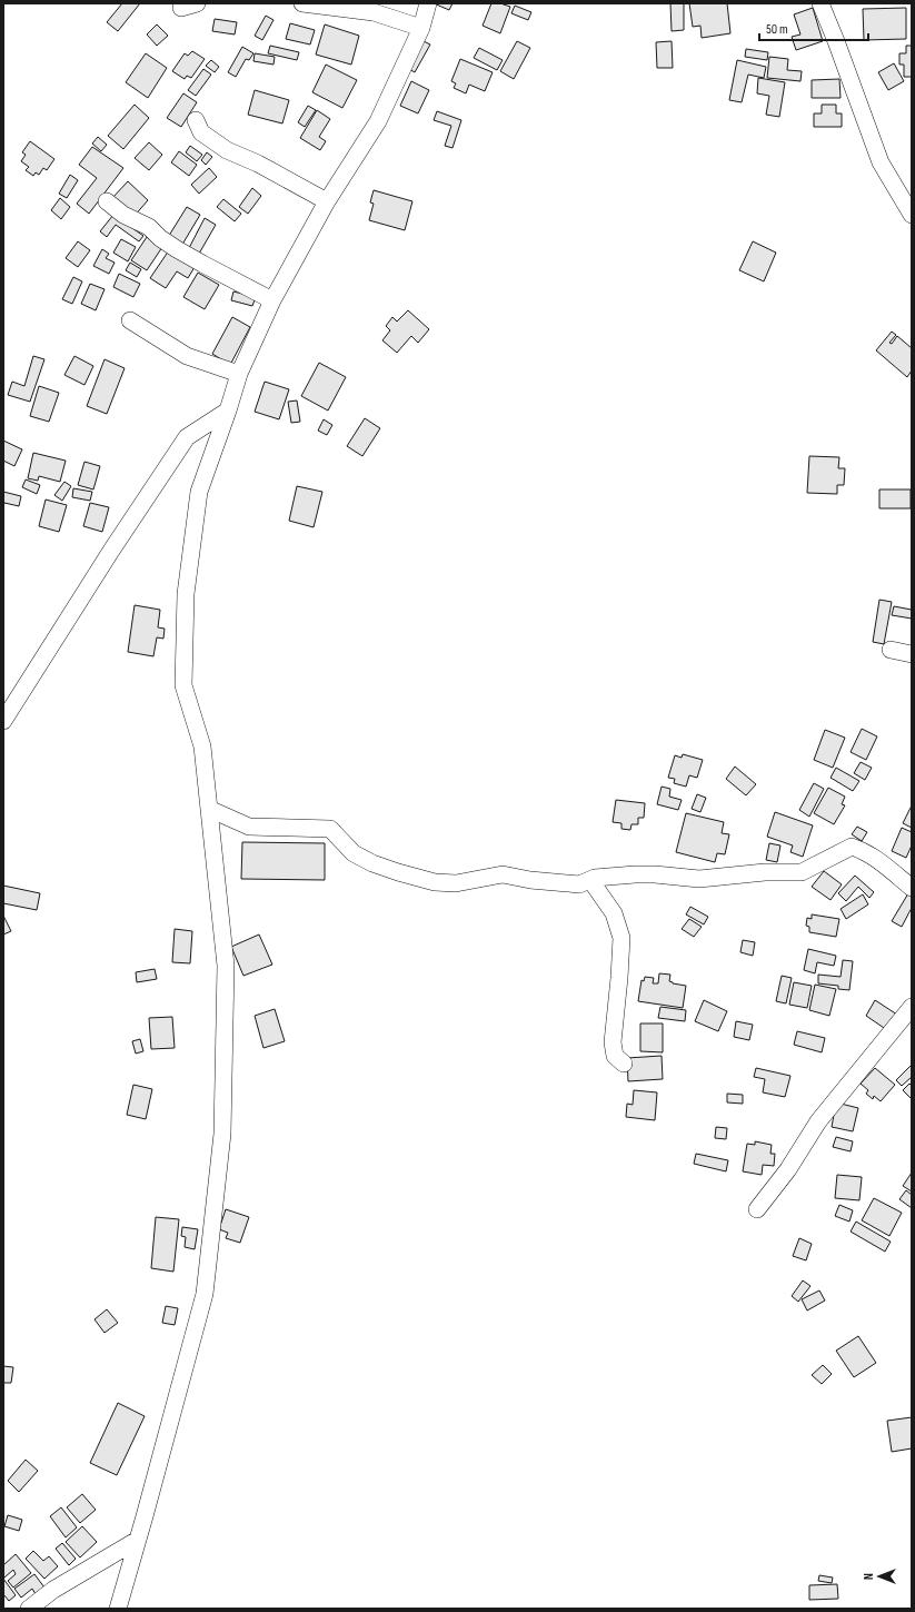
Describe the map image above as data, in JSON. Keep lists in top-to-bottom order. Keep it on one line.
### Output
{"scale_bar":"50 m","north":"left"}
